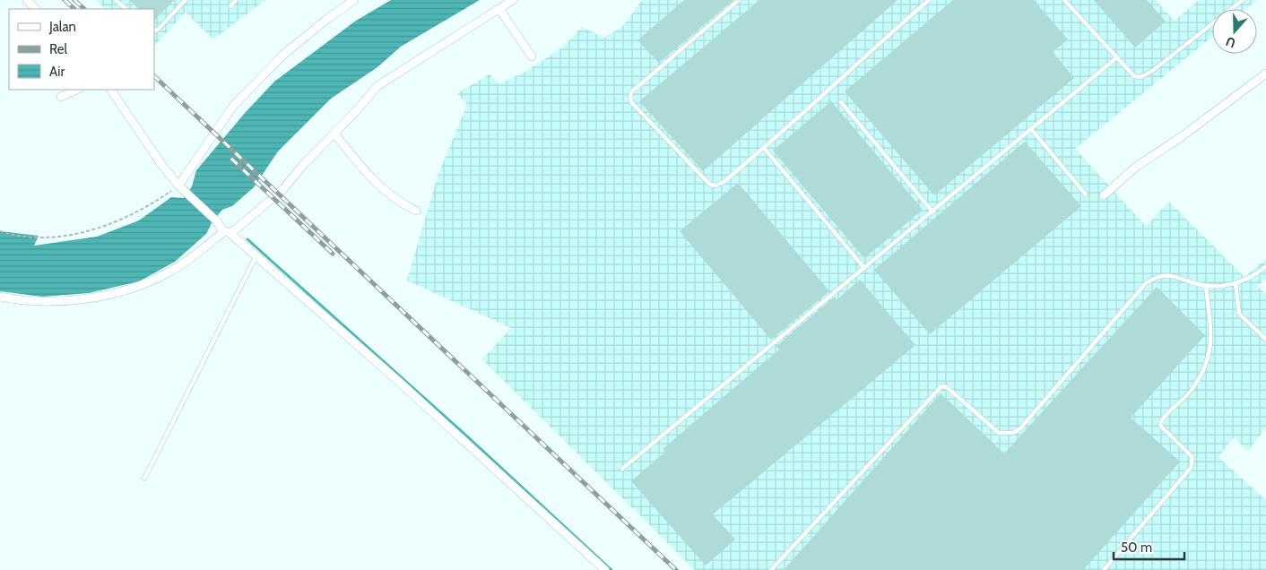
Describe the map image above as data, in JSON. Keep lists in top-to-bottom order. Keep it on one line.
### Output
{"legend":["Jalan","Rel","Air"],"scale_bar":"50 m","north":"bottom"}
